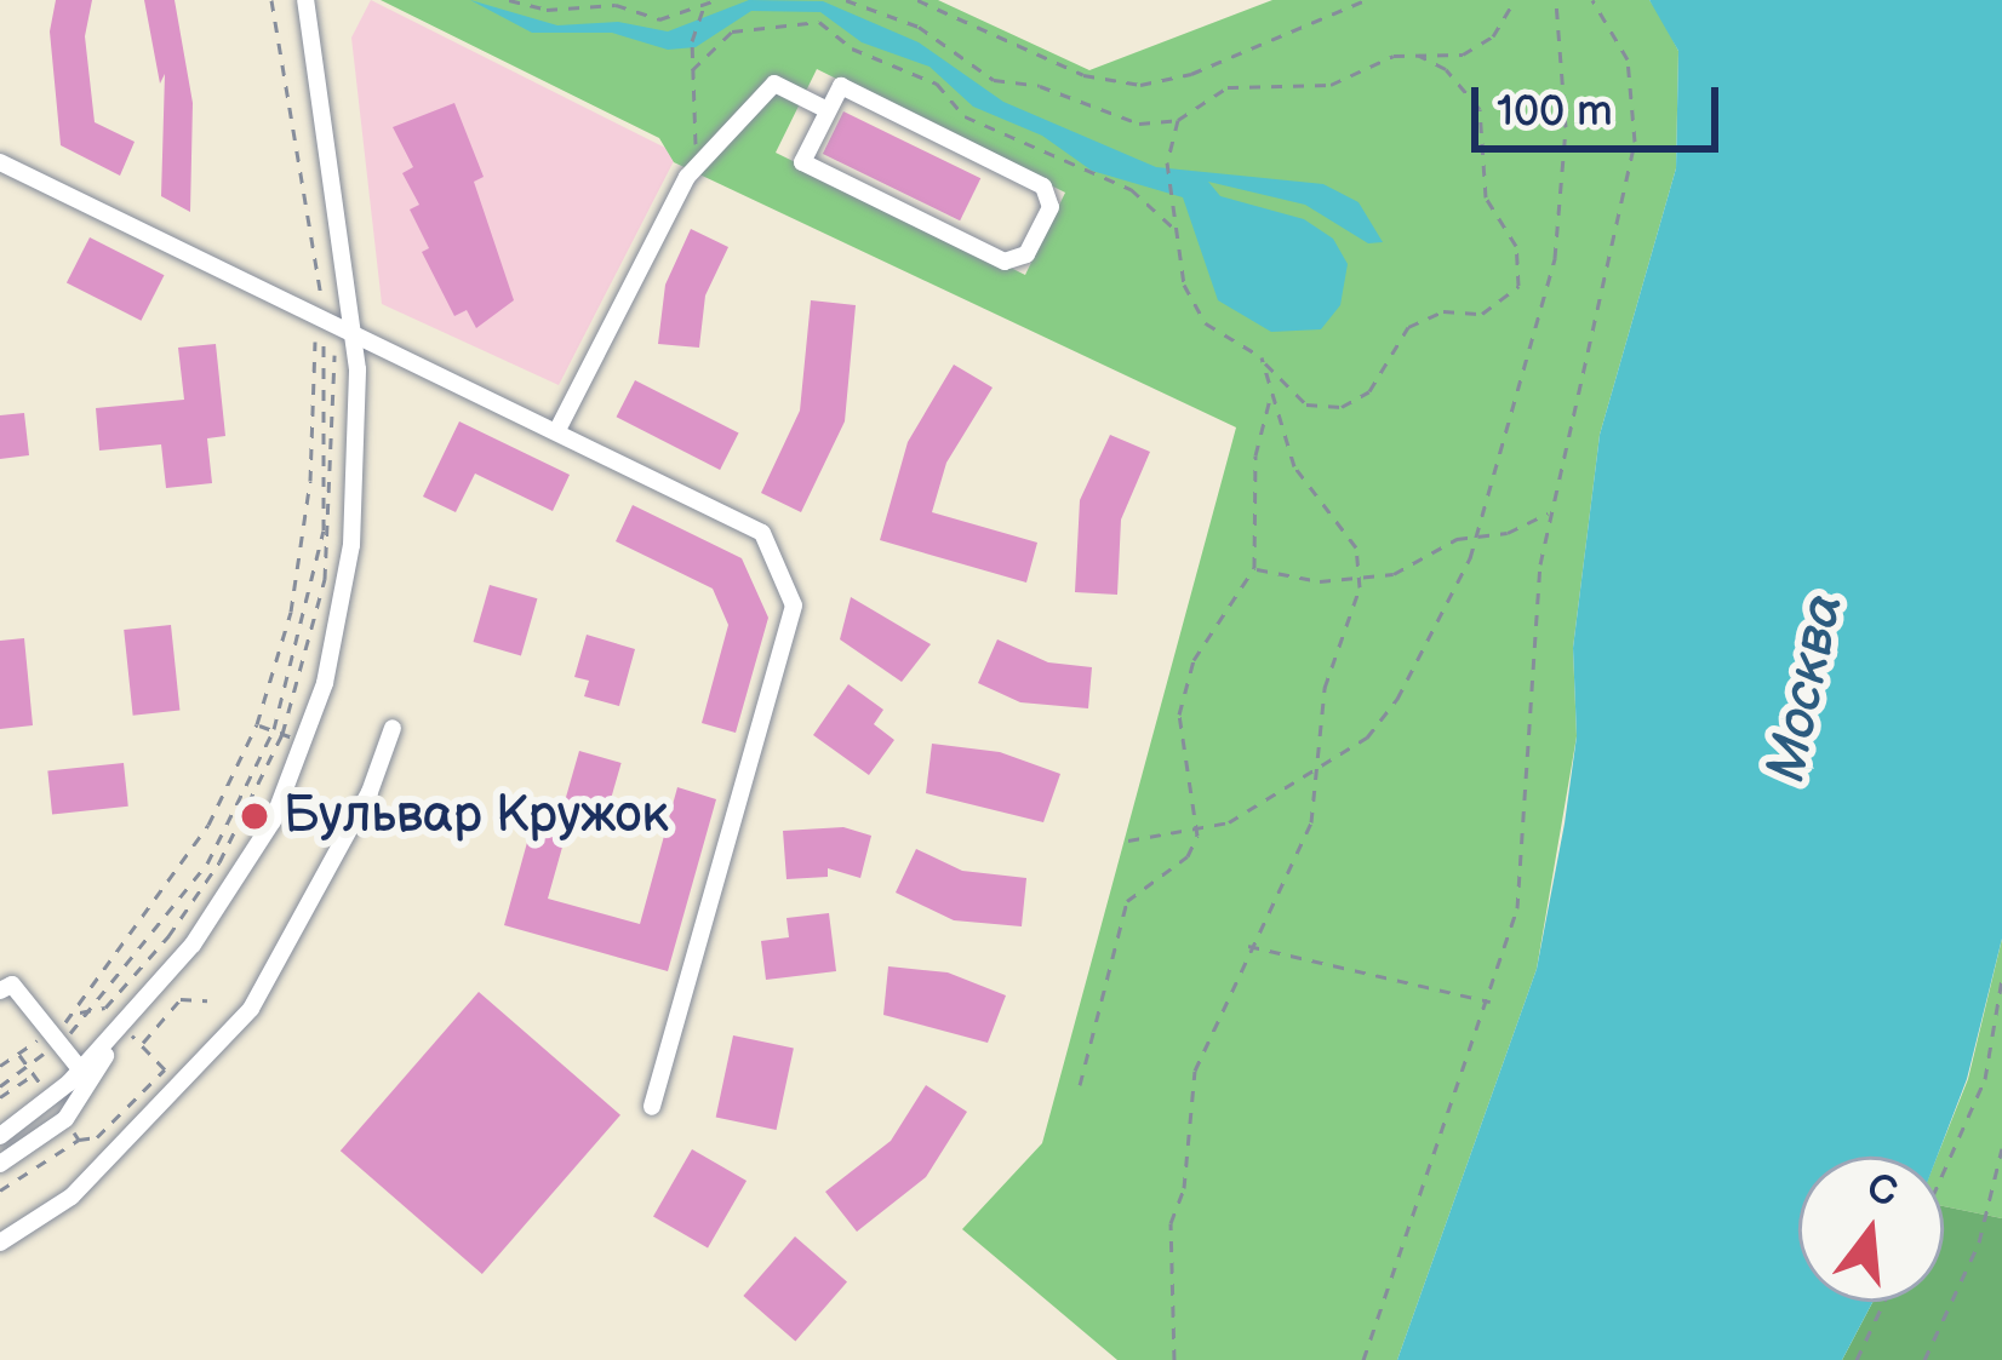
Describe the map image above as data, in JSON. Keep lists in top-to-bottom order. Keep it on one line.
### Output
{"water":["Москва"],"places":["Бульвар Кружок"],"scale_bar":"100 m","north":"top"}
